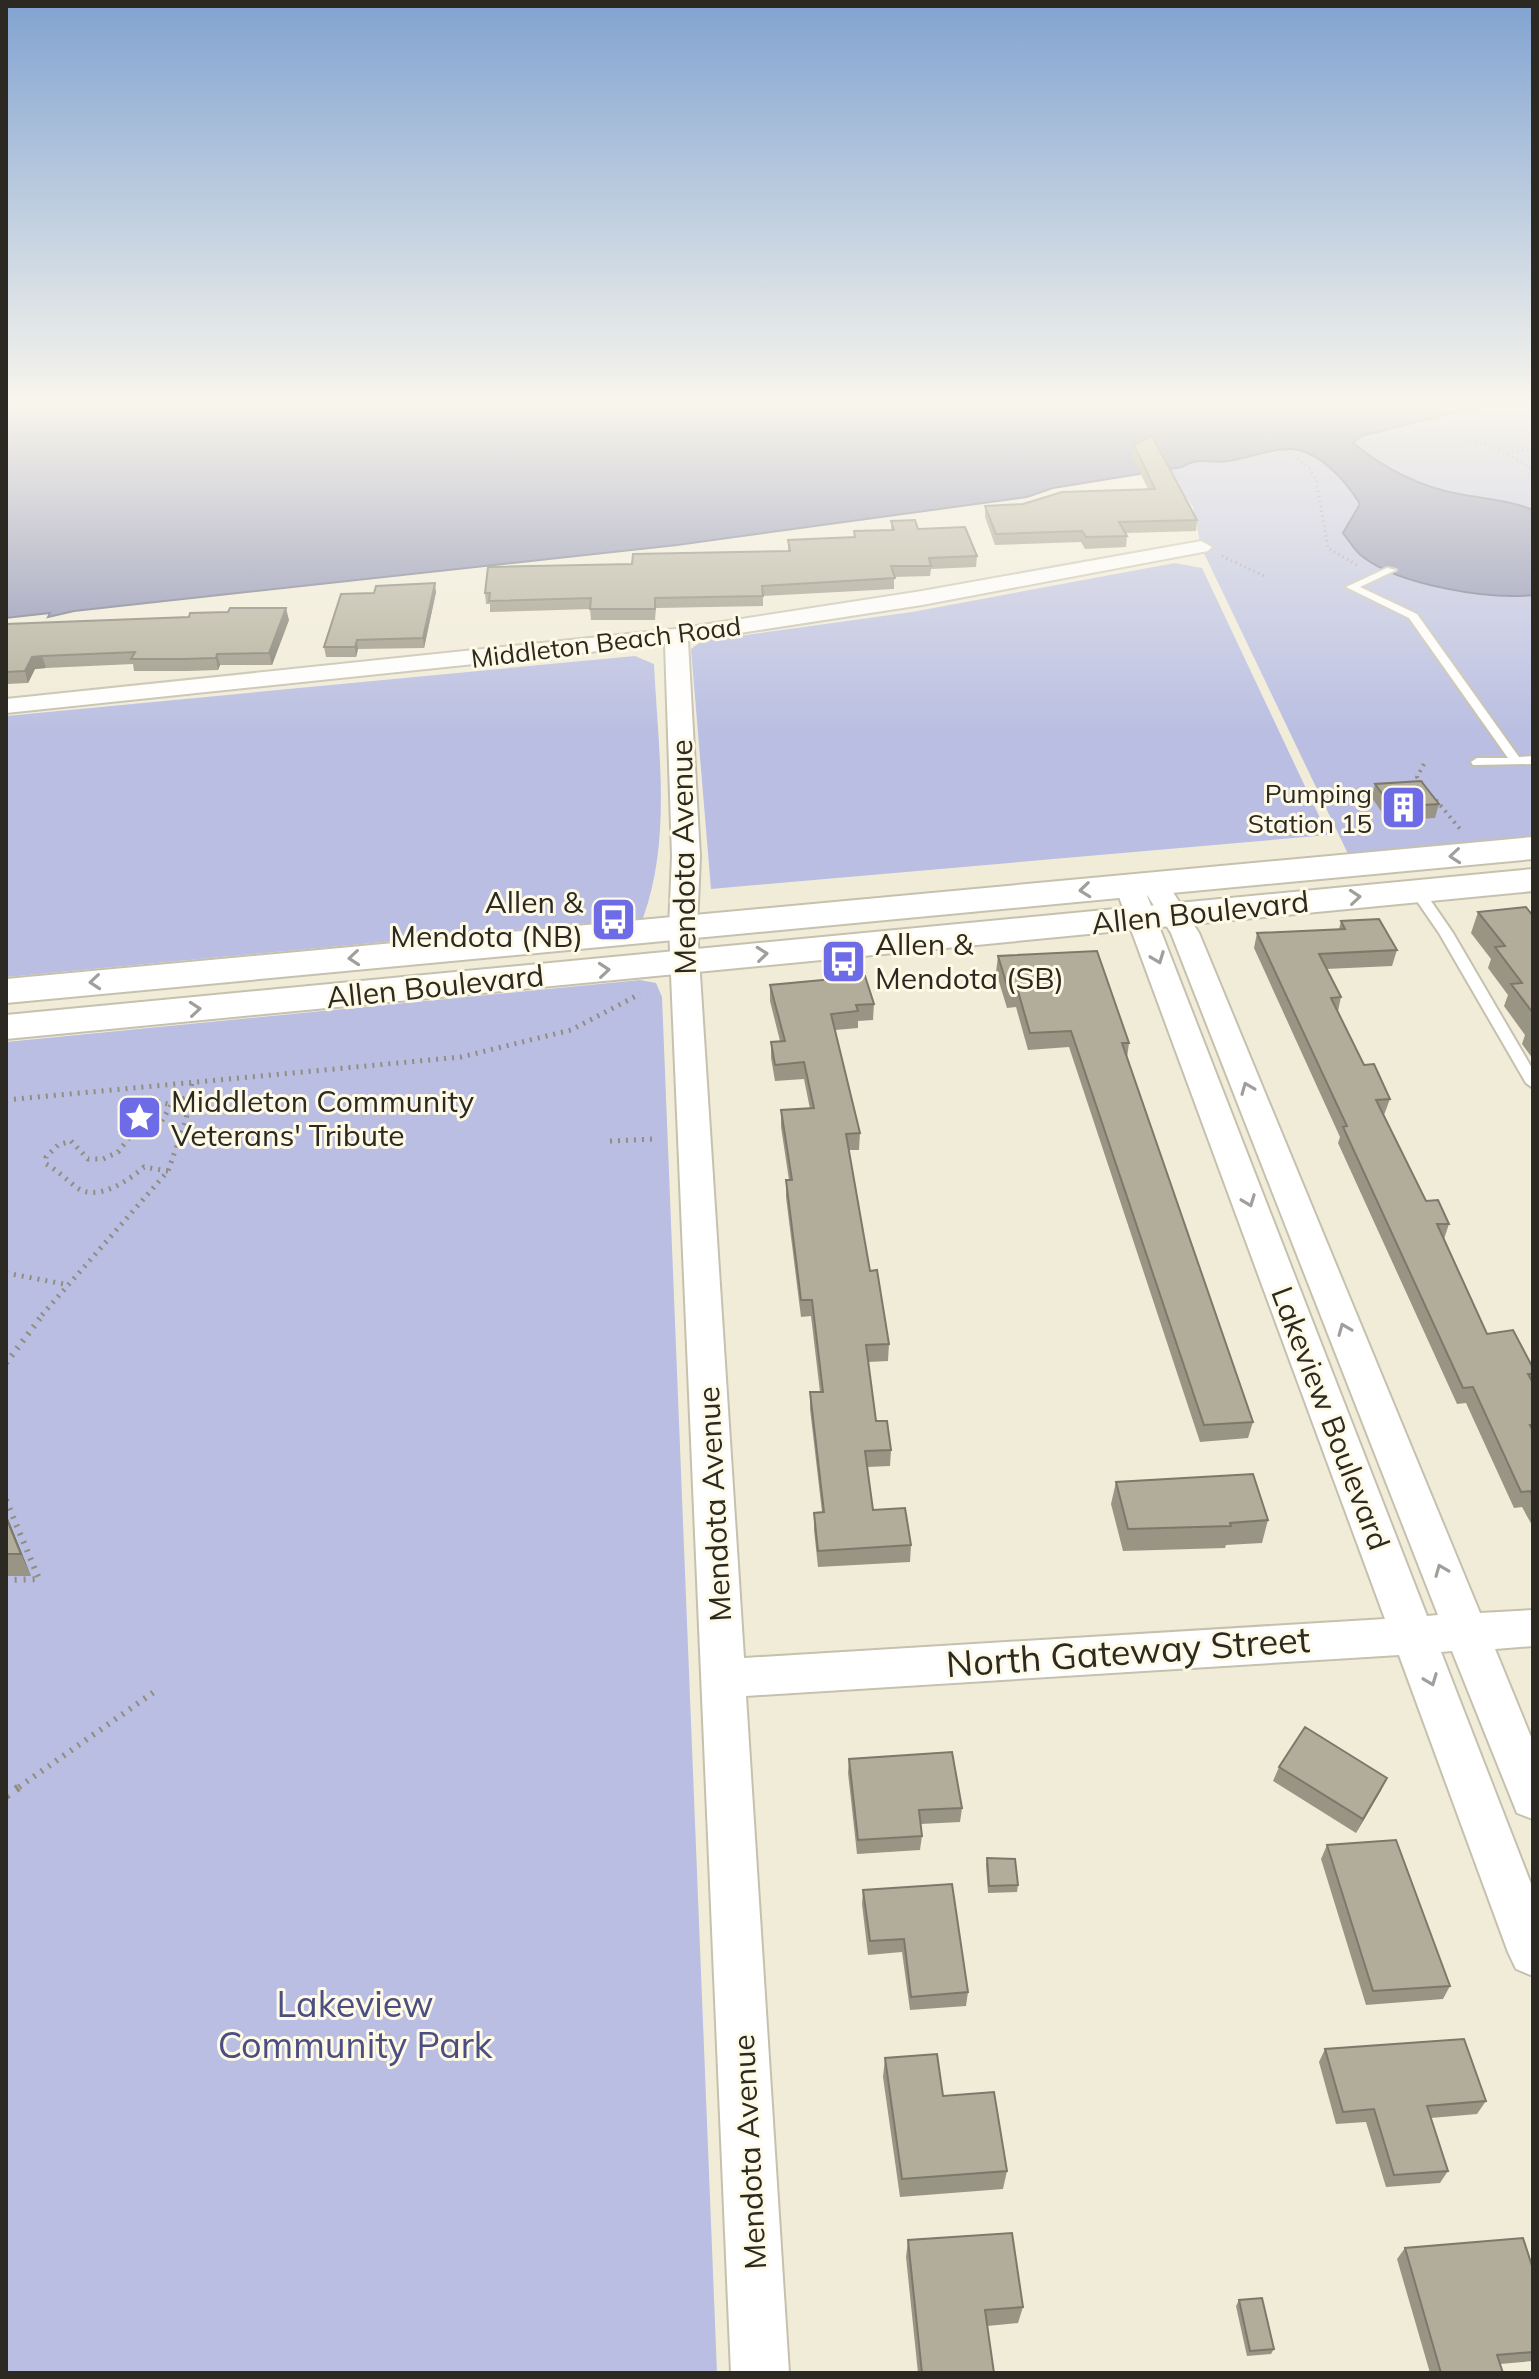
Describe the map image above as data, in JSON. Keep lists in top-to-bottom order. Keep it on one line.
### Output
{"streets":{"main road":["Allen Boulevard"],"street":["Middleton Beach Road","Mendota Avenue","Lakeview Boulevard","North Gateway Street"]},"crossings":[["Middleton Beach Road","Mendota Avenue"],["Mendota Avenue","Allen Boulevard"],["Mendota Avenue","North Gateway Street"],["Allen Boulevard","Lakeview Boulevard"],["Lakeview Boulevard","North Gateway Street"]],"parks":["Lakeview Community Park"],"places":{"building":["Pumping Station 15"],"bus stop":["Allen & Mendota (NB)","Allen & Mendota (SB)"],"place":["Middleton Community Veterans' Tribute"]}}
